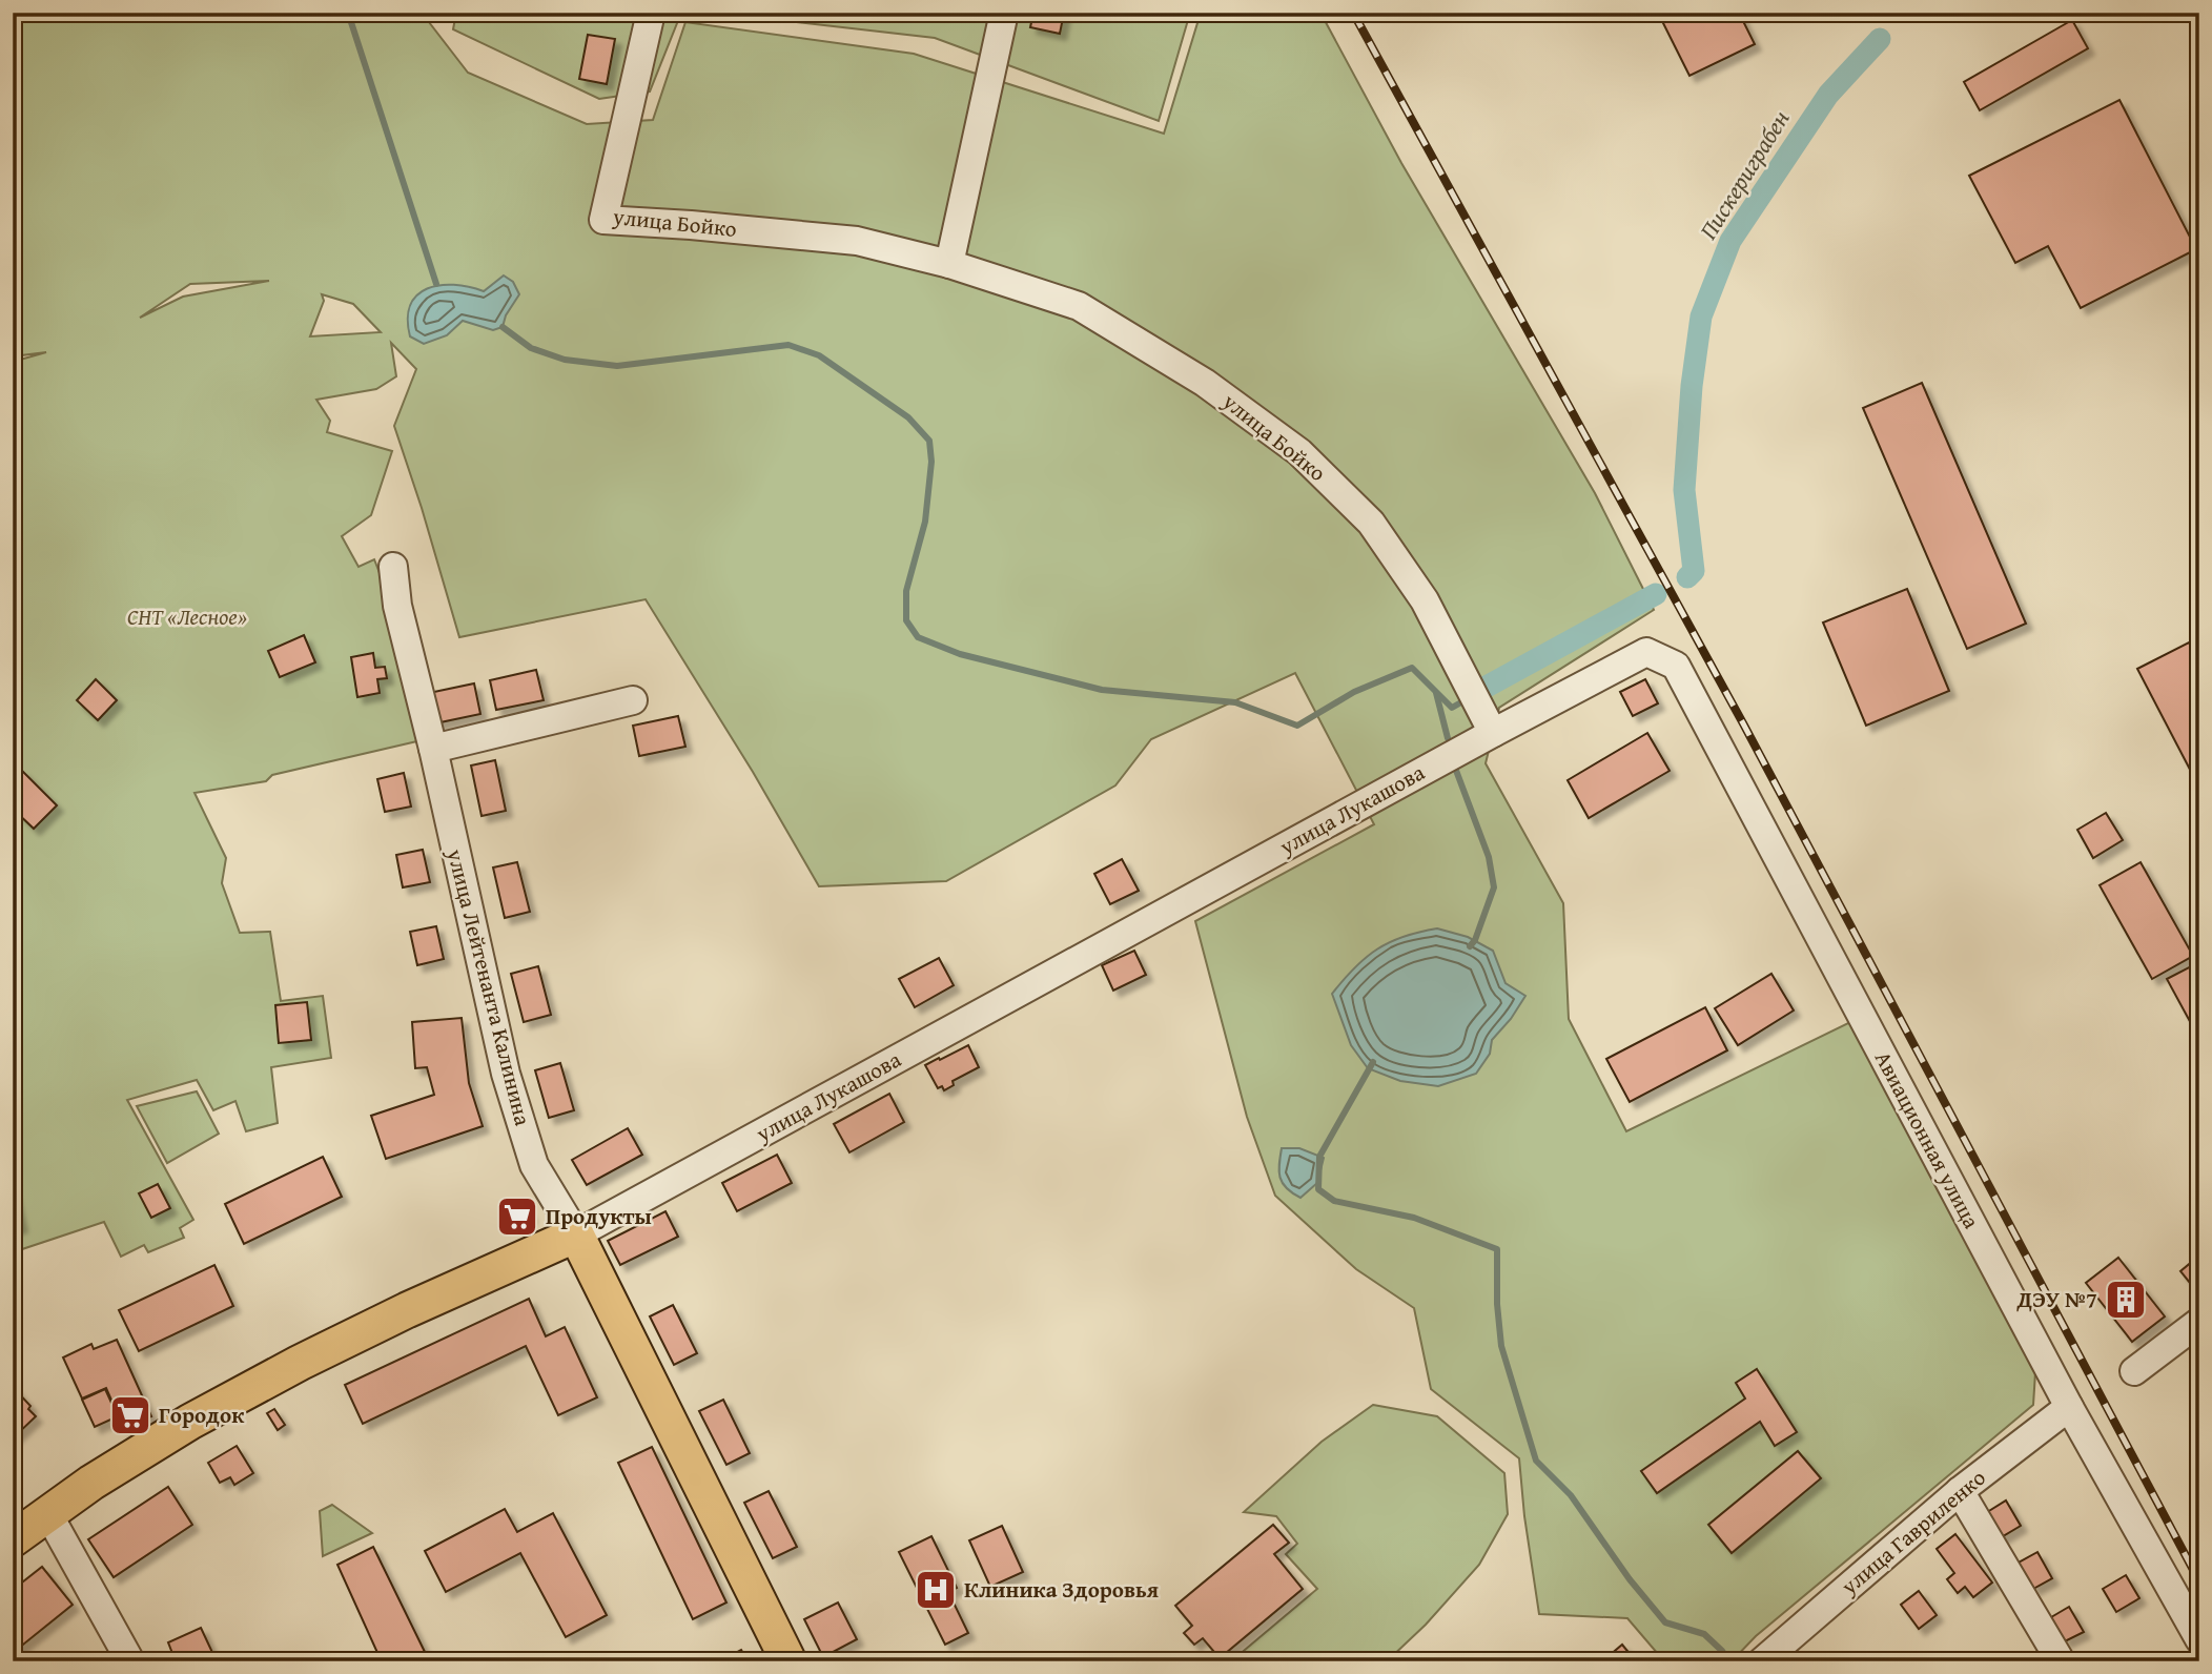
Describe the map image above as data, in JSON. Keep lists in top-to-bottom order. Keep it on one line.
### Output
{"streets":{"main road":["улица Лукашова","улица Лейтенанта Калинина"],"street":["улица Бойко","Авиационная улица","улица Гавриленко"]},"crossings":[["улица Бойко","улица Лукашова"],["улица Лукашова","улица Лейтенанта Калинина"],["улица Лукашова","Авиационная улица"],["Авиационная улица","улица Гавриленко"]],"water":["Пискериграбен"],"parks":["СНТ «Лесное»"],"places":{"supermarket":["Продукты","Городок"],"building":["ДЭУ №7"],"hospital":["Клиника Здоровья"]}}
